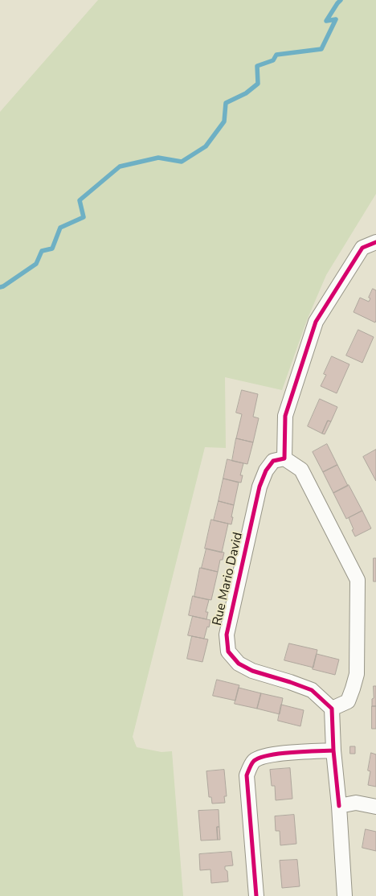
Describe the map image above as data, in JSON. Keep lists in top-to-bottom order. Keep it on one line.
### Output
{"streets":{"street":["Rue Mario David"]}}
